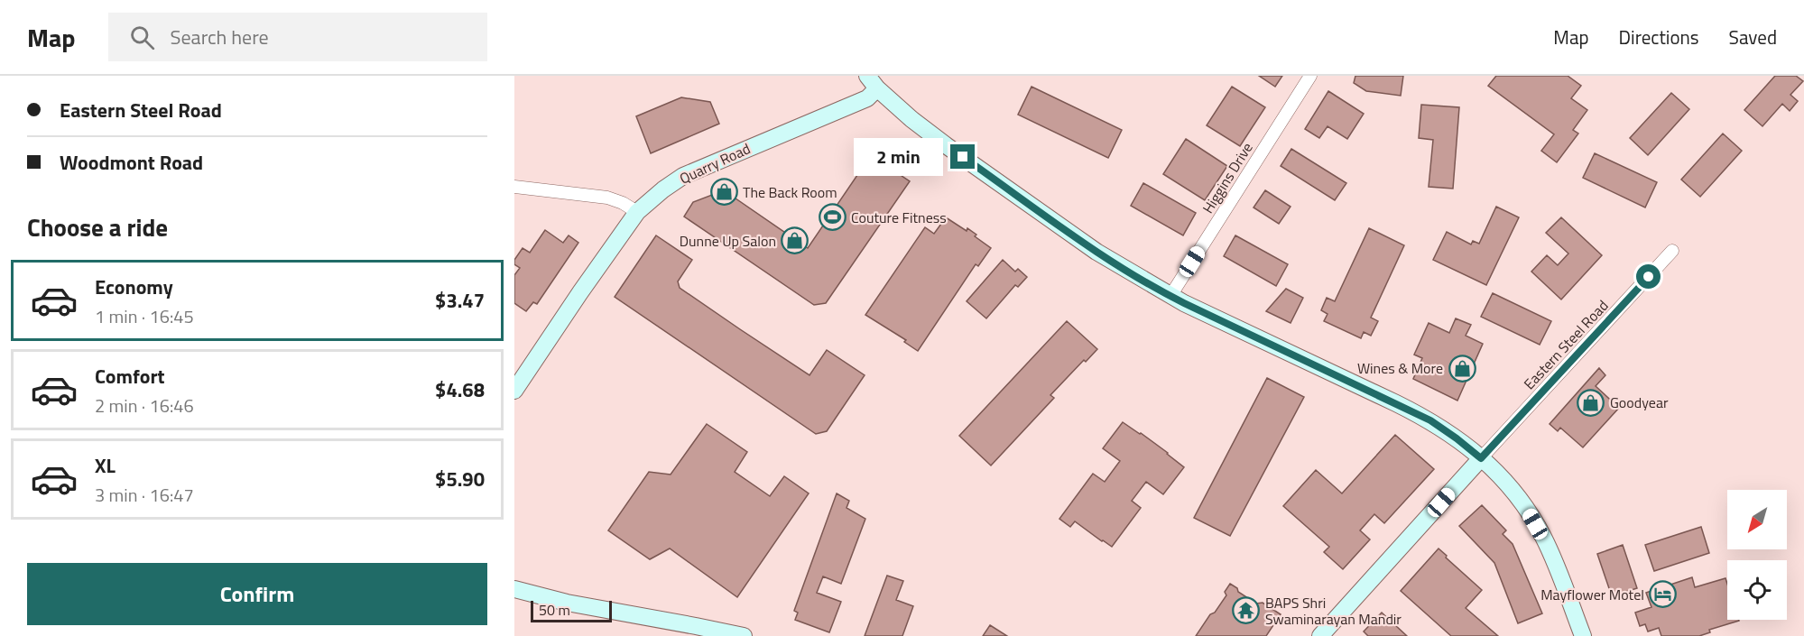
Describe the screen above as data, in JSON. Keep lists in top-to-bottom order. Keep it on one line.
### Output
{"streets":{"street":["Quarry Road","Higgins Drive","Eastern Steel Road"]},"places":{"shop":["The Back Room","Dunne Up Salon","Wines & More","Goodyear"],"sports":["Couture Fitness"],"hotel":["Mayflower Motel"],"temple":["BAPS Shri Swaminarayan Mandir"]},"scale_bar":"50 m","north":"bottom left","page":{"header":"Map","search":"Search here","nav":["Map","Directions","Saved"],"banner":["Eastern Steel Road","Woodmont Road"],"bubble":"2 min","heading":"Choose a ride","list":[{"name":"Economy","note":"1 min · 16:45","value":"$3.47"},{"name":"Comfort","note":"2 min · 16:46","value":"$4.68"},{"name":"XL","note":"3 min · 16:47","value":"$5.90"}],"buttons":"Confirm","scale":"50 m"}}
